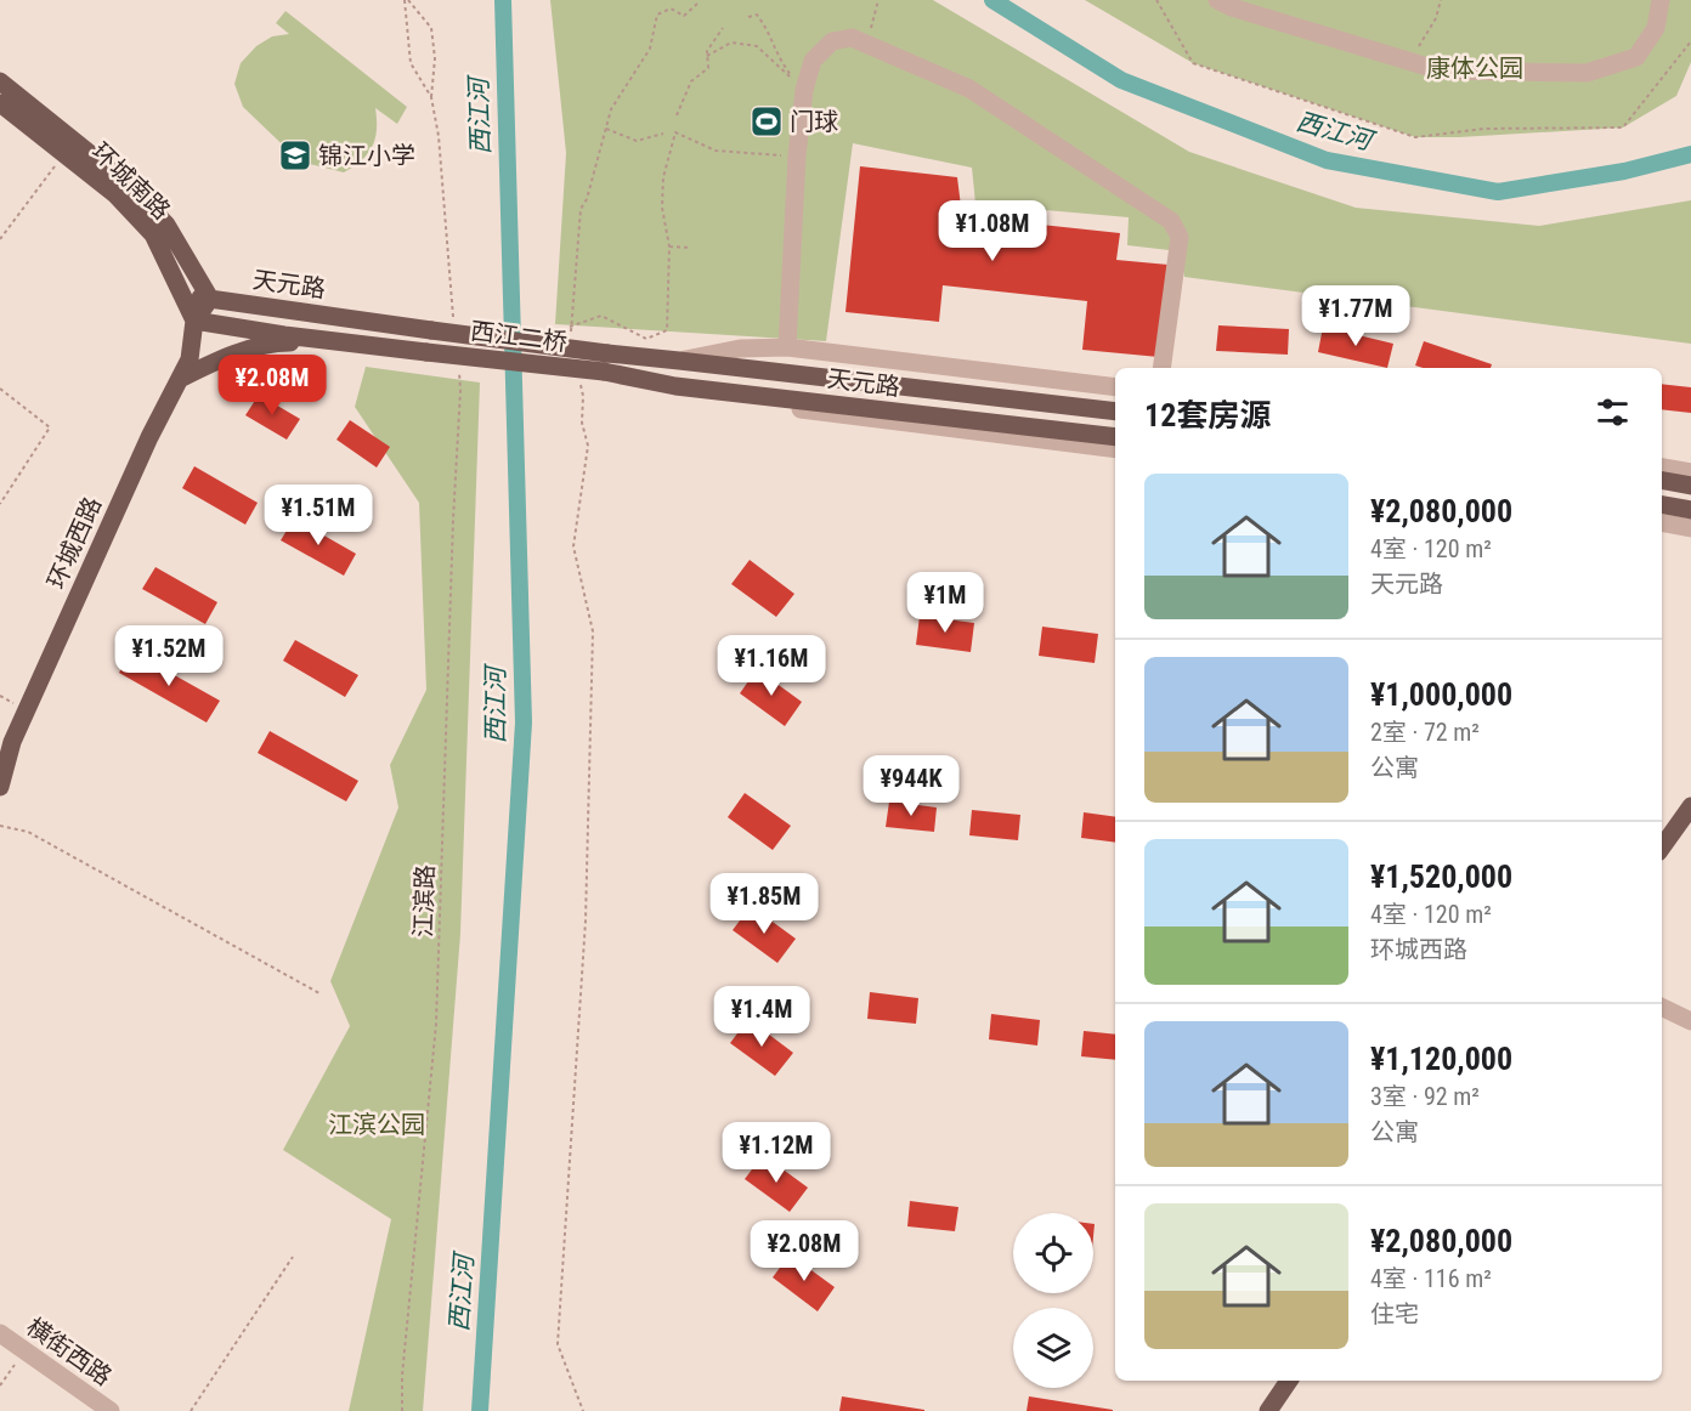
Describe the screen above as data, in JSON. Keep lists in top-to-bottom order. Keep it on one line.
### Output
{"streets":{"main road":["环城南路","天元路","西江二桥","环城西路"],"street":["横街西路"],"path":["江滨路"]},"crossings":[["环城南路","天元路"],["环城南路","环城西路"],["天元路","西江二桥"],["天元路","环城西路"]],"water":["西江河"],"parks":["康体公园","江滨公园"],"places":{"sports":["门球"],"school or university":["锦江小学"]},"page":{"price":["¥1.08M","¥1.77M","¥2.08M","¥1.51M","¥1M","¥1.52M","¥1.16M","¥944K","¥1.85M","¥1.4M","¥1.12M","¥2.08M"],"heading":"12套房源","list":[{"name":"¥2,080,000","note":"4室 · 120 m² · 天元路"},{"name":"¥1,000,000","note":"2室 · 72 m² · 公寓"},{"name":"¥1,520,000","note":"4室 · 120 m² · 环城西路"},{"name":"¥1,120,000","note":"3室 · 92 m² · 公寓"},{"name":"¥2,080,000","note":"4室 · 116 m² · 住宅"}]}}
